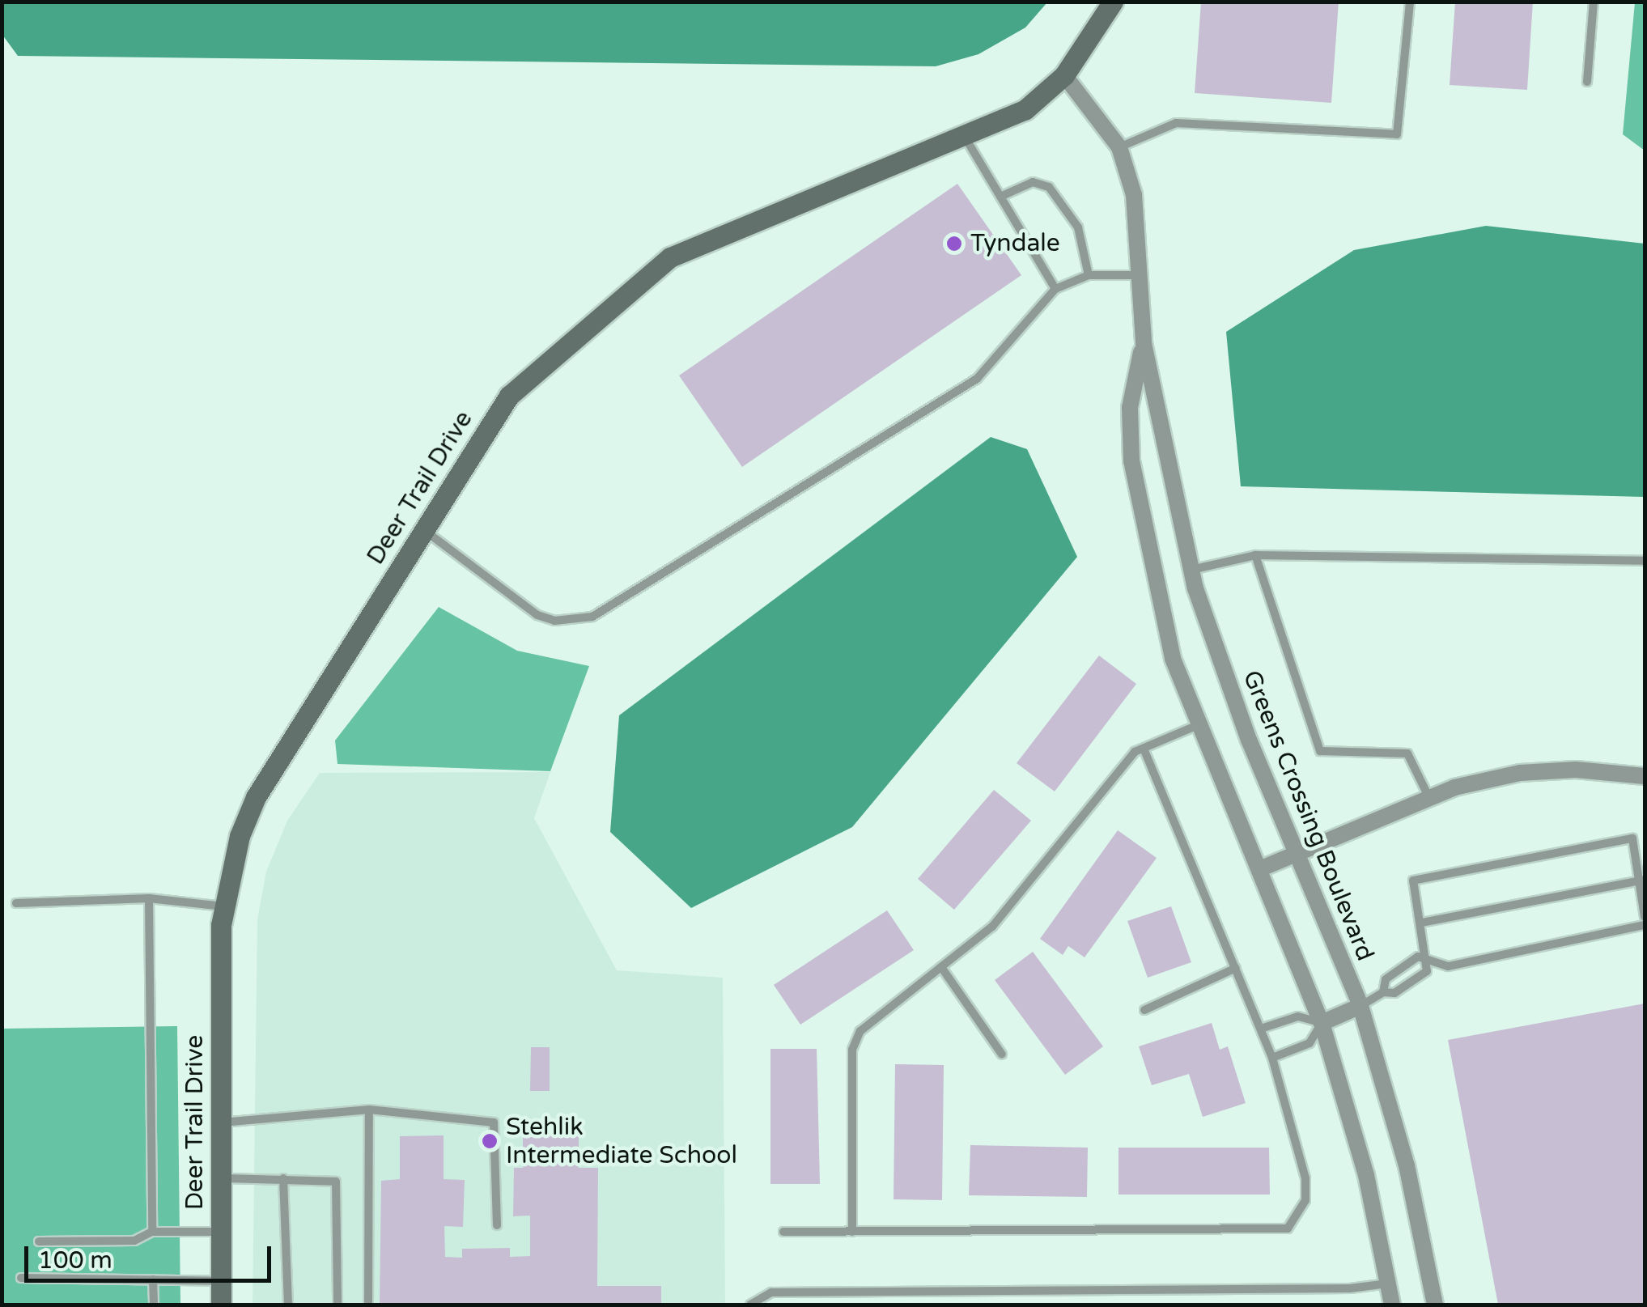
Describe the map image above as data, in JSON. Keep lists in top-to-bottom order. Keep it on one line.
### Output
{"streets":{"street":["Deer Trail Drive","Greens Crossing Boulevard"]},"crossings":[["Deer Trail Drive","Greens Crossing Boulevard"]],"places":["Tyndale","Stehlik Intermediate School"],"scale_bar":"100 m"}
